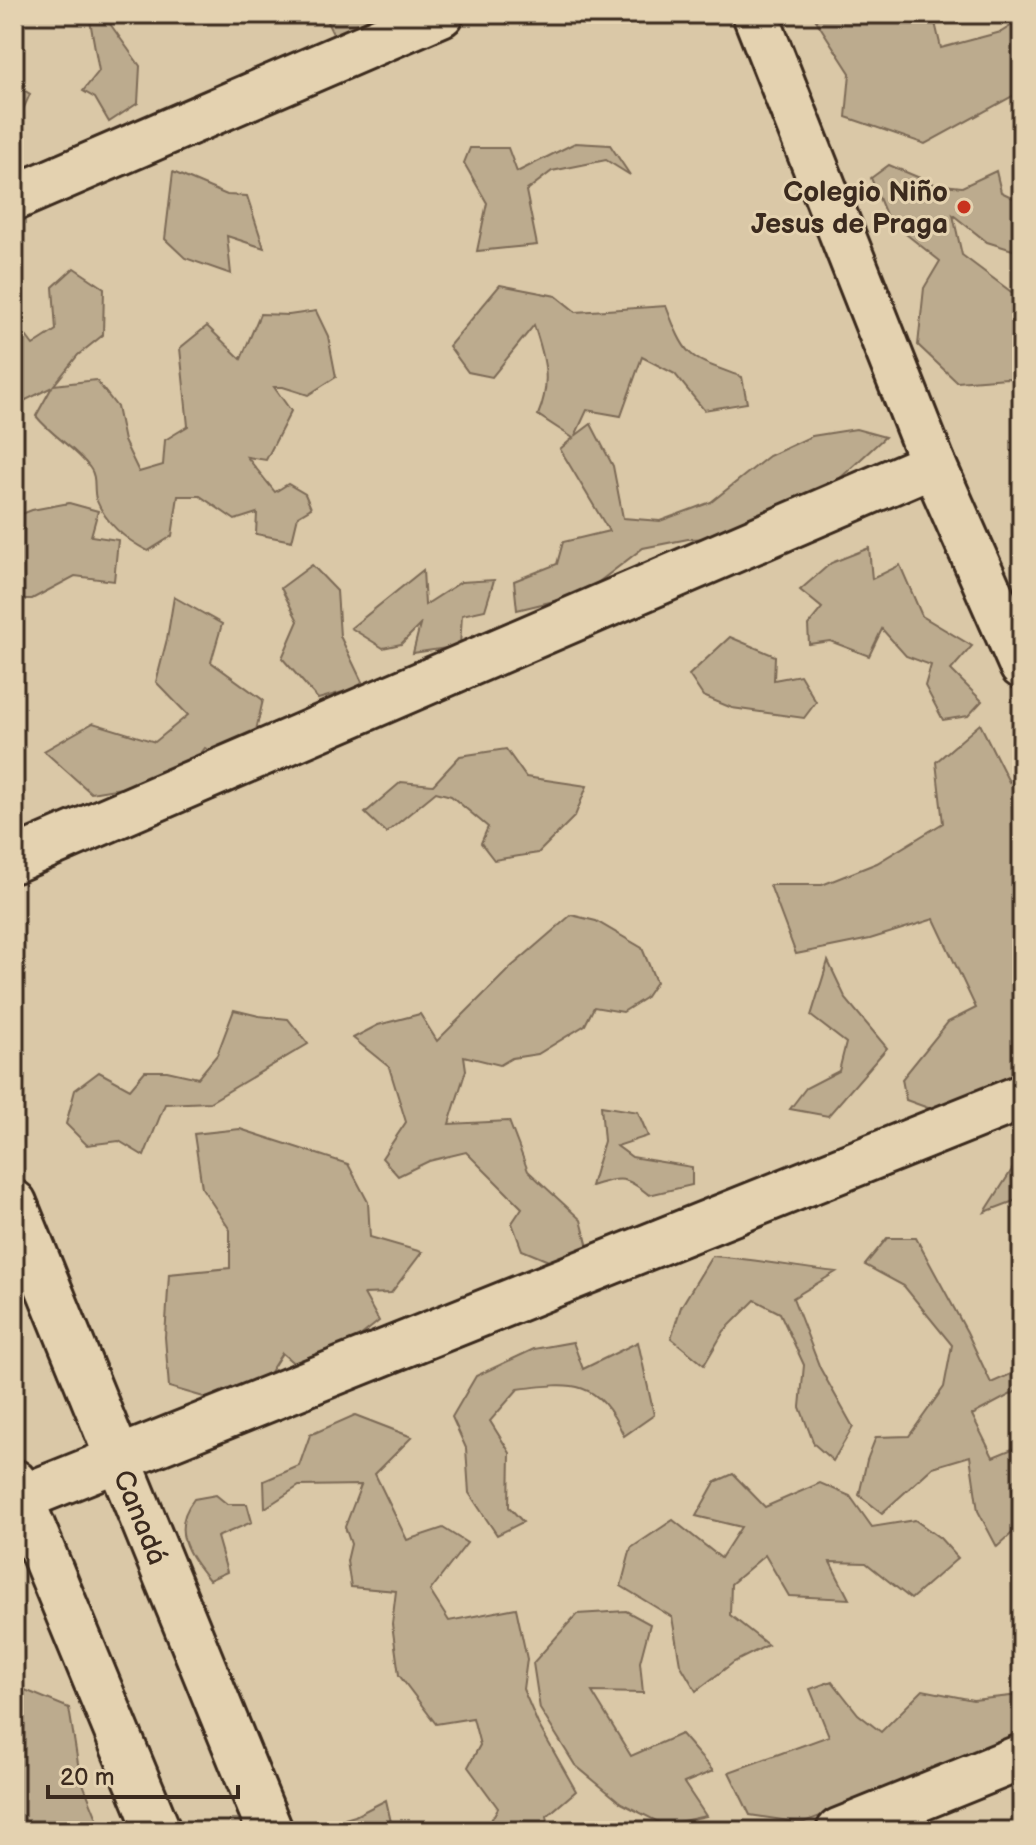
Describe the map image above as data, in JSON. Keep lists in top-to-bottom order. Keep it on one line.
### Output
{"streets":{"street":["Canadá"]},"places":["Colegio Niño Jesus de Praga"],"scale_bar":"20 m"}
